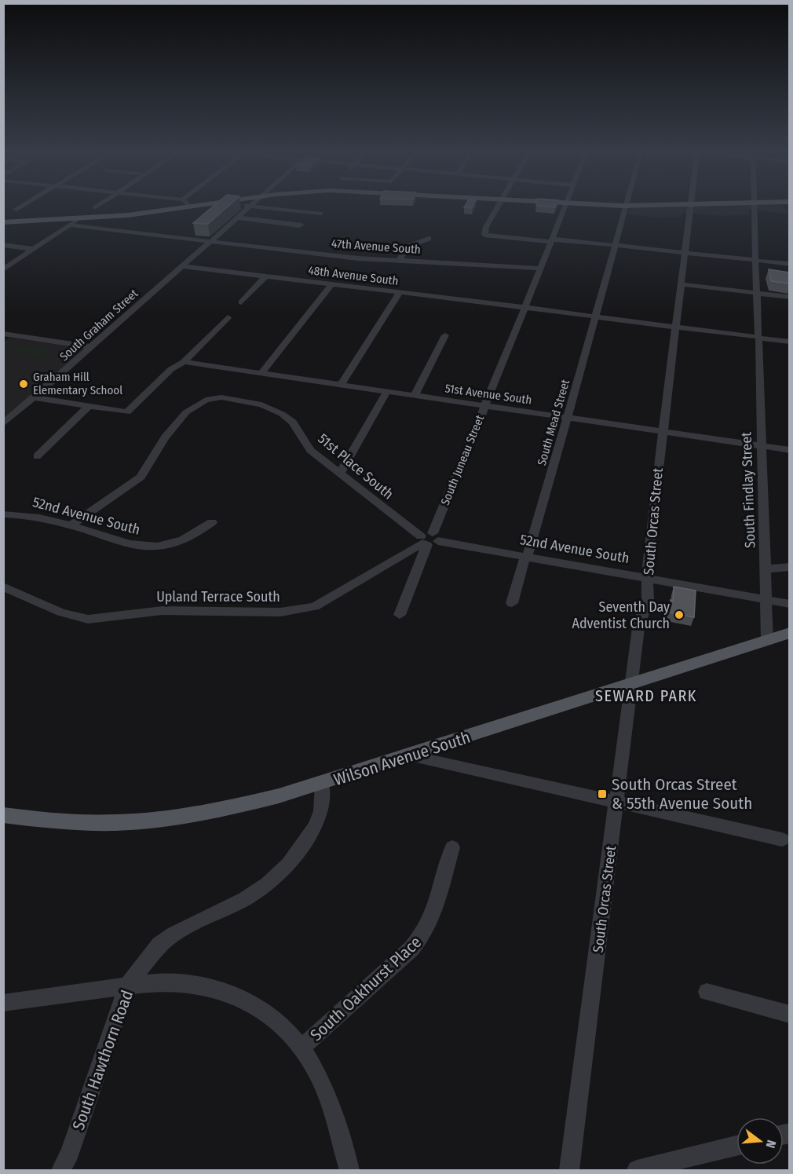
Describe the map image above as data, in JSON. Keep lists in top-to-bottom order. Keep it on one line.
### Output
{"streets":{"main road":["Wilson Avenue South"],"street":["47th Avenue South","48th Avenue South","South Graham Street","51st Avenue South","South Mead Street","South Juneau Street","51st Place South","South Findlay Street","52nd Avenue South","South Orcas Street","Upland Terrace South","South Oakhurst Place","South Hawthorn Road"]},"crossings":[["47th Avenue South","South Graham Street"],["47th Avenue South","South Juneau Street"],["48th Avenue South","South Graham Street"],["48th Avenue South","South Mead Street"],["48th Avenue South","South Juneau Street"],["48th Avenue South","South Findlay Street"],["48th Avenue South","South Orcas Street"],["51st Avenue South","South Mead Street"],["51st Avenue South","South Juneau Street"],["51st Avenue South","South Findlay Street"],["51st Avenue South","South Orcas Street"],["South Mead Street","52nd Avenue South"],["South Juneau Street","51st Place South"],["South Juneau Street","52nd Avenue South"],["South Juneau Street","Upland Terrace South"],["51st Place South","52nd Avenue South"],["51st Place South","Upland Terrace South"],["South Findlay Street","52nd Avenue South"],["South Findlay Street","Wilson Avenue South"],["52nd Avenue South","South Orcas Street"],["52nd Avenue South","Upland Terrace South"],["South Orcas Street","Wilson Avenue South"],["Wilson Avenue South","South Hawthorn Road"]],"districts":["SEWARD PARK"],"places":{"other":["Graham Hill Elementary School","Seventh Day Adventist Church"],"transit":["South Orcas Street & 55th Avenue South"]},"north":"right"}
